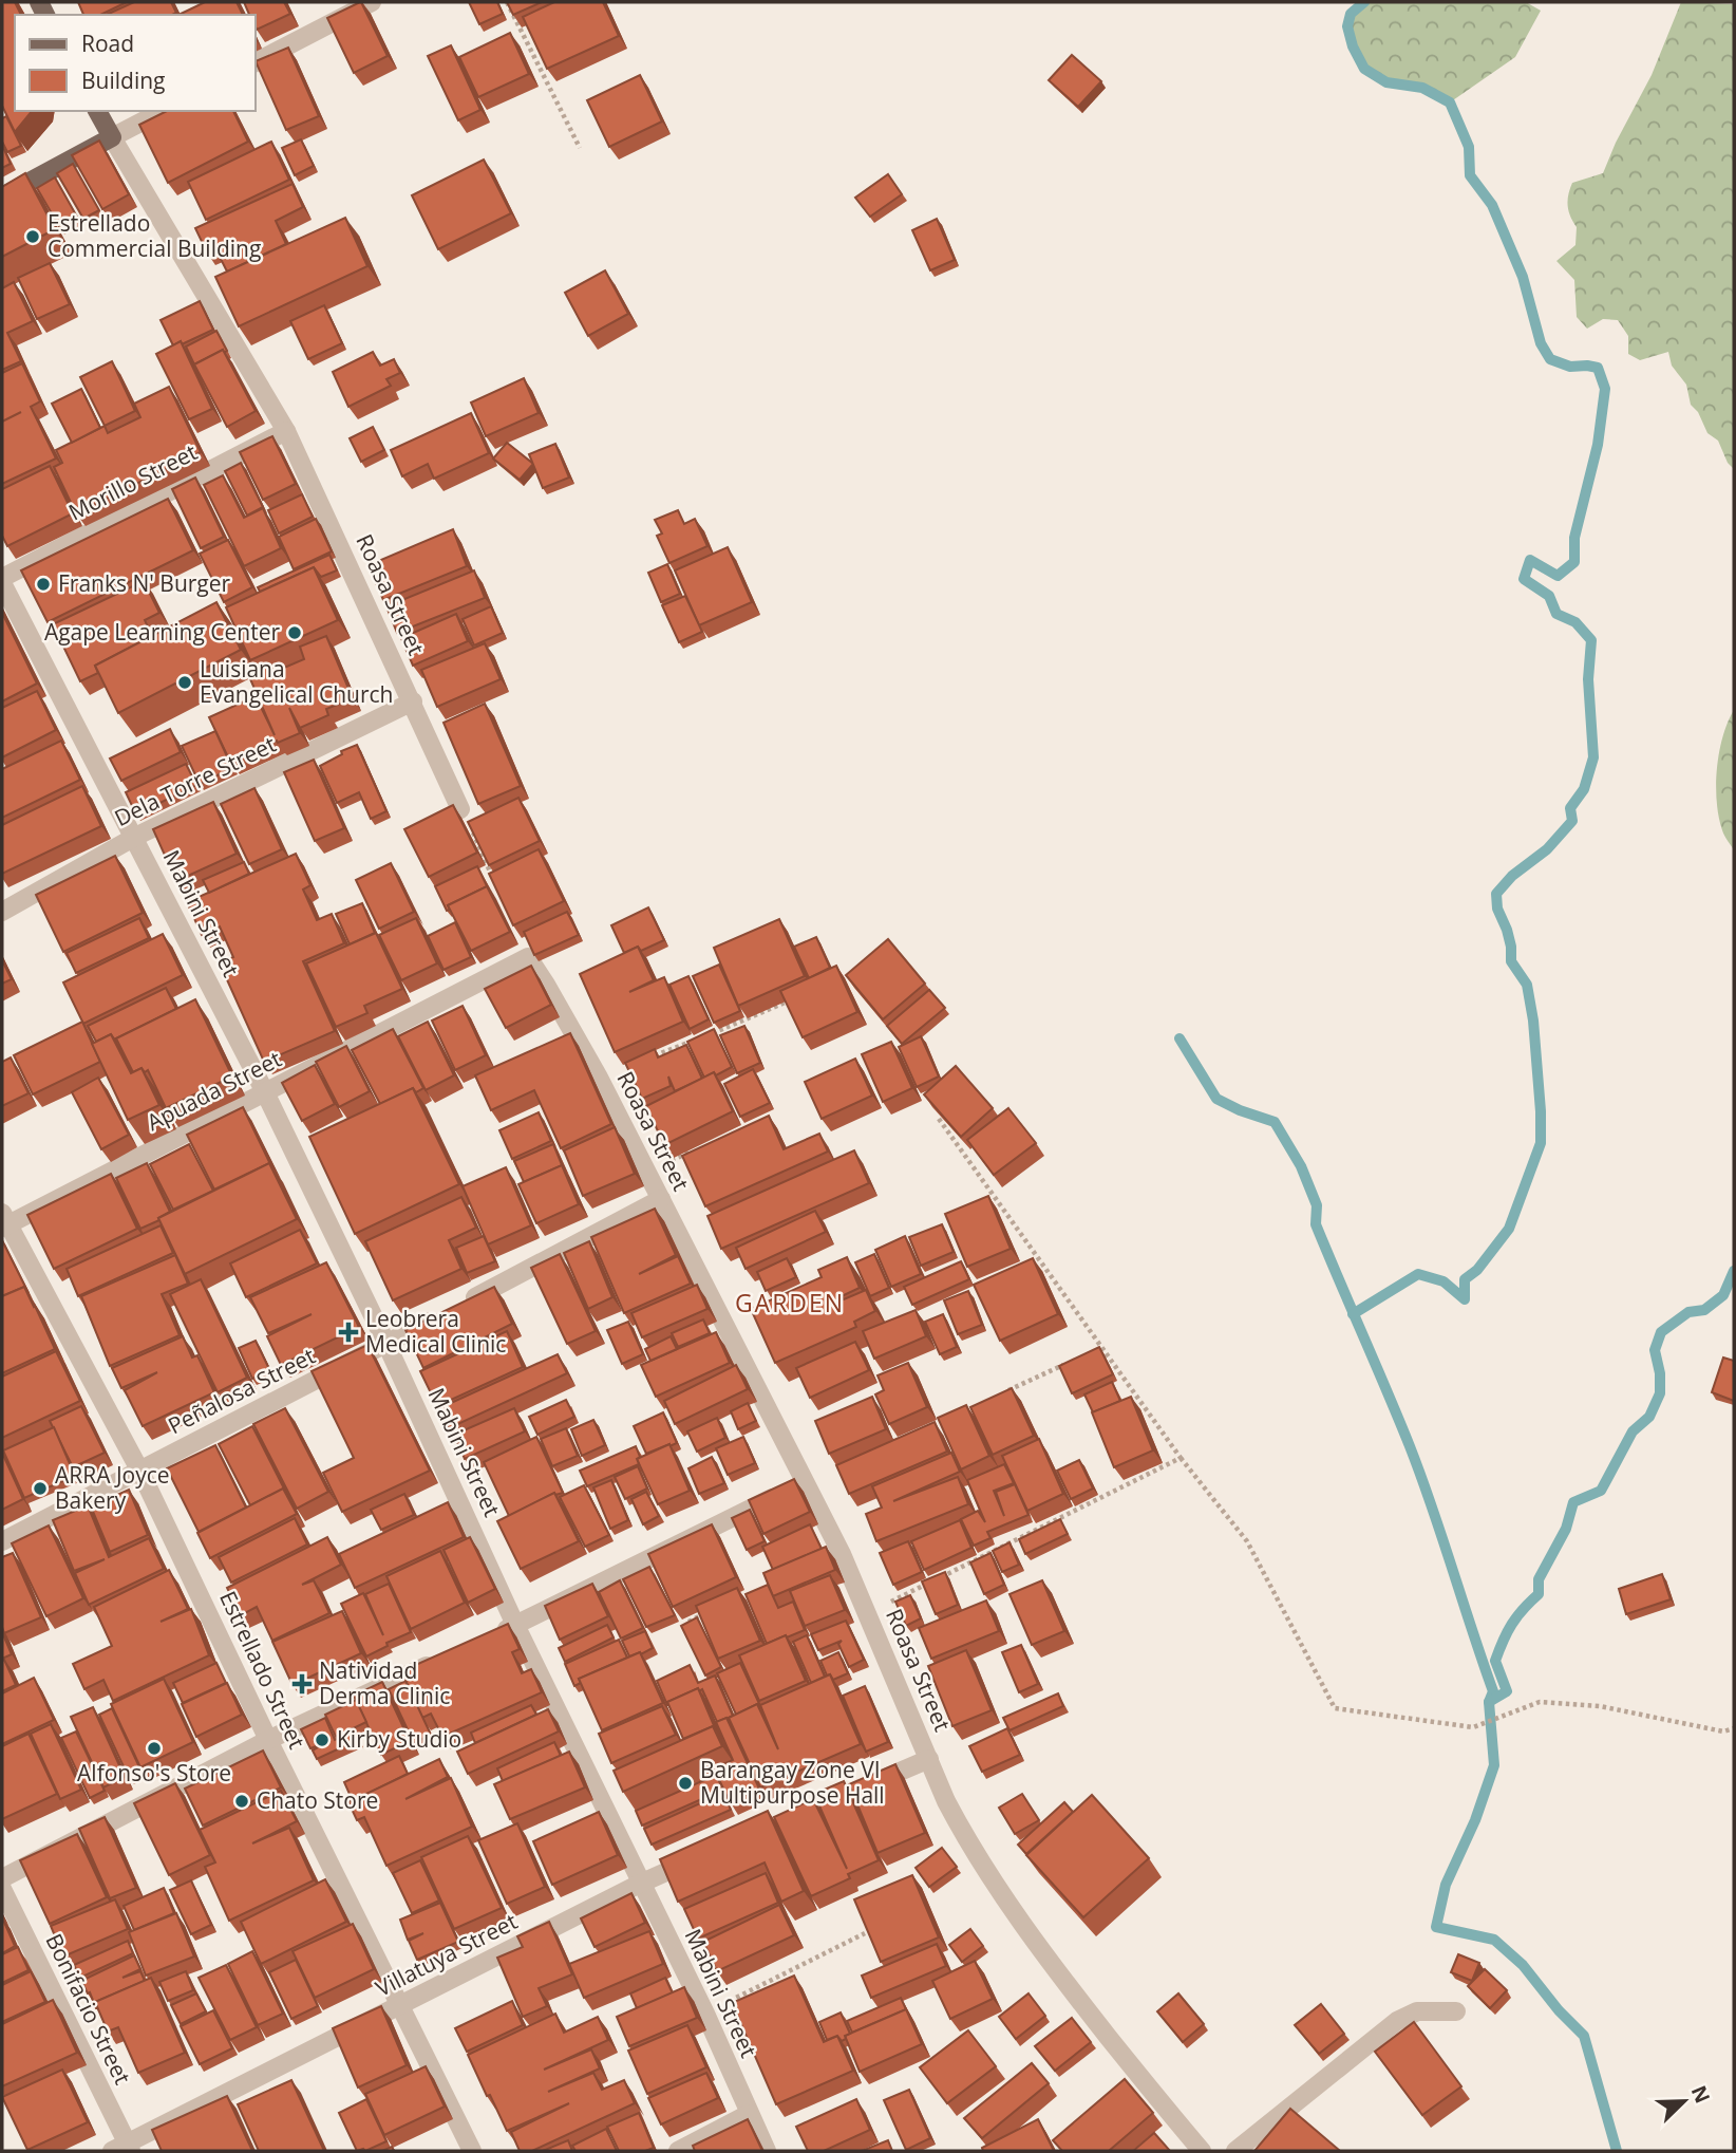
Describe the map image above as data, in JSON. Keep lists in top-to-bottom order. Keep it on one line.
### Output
{"streets":{"main road":["Roasa Street"],"street":["Morillo Street","Dela Torre Street","Mabini Street","Apuada Street","Peñalosa Street","Estrellado Street","Villatuya Street","Bonifacio Street"]},"crossings":[["Morillo Street","Roasa Street"],["Morillo Street","Mabini Street"],["Roasa Street","Dela Torre Street"],["Roasa Street","Apuada Street"],["Roasa Street","Peñalosa Street"],["Dela Torre Street","Mabini Street"],["Mabini Street","Apuada Street"],["Mabini Street","Peñalosa Street"],["Mabini Street","Villatuya Street"],["Apuada Street","Estrellado Street"],["Peñalosa Street","Estrellado Street"],["Estrellado Street","Villatuya Street"],["Villatuya Street","Bonifacio Street"]],"districts":["GARDEN"],"places":{"other":["Estrellado Commercial Building","Franks N' Burger","Agape Learning Center","Luisiana Evangelical Church","ARRA Joyce Bakery","Kirby Studio","Alfonso's Store","Barangay Zone VI Multipurpose Hall","Chato Store"],"health":["Leobrera Medical Clinic","Natividad Derma Clinic"]},"legend":["Road","Building"],"north":"top right"}
